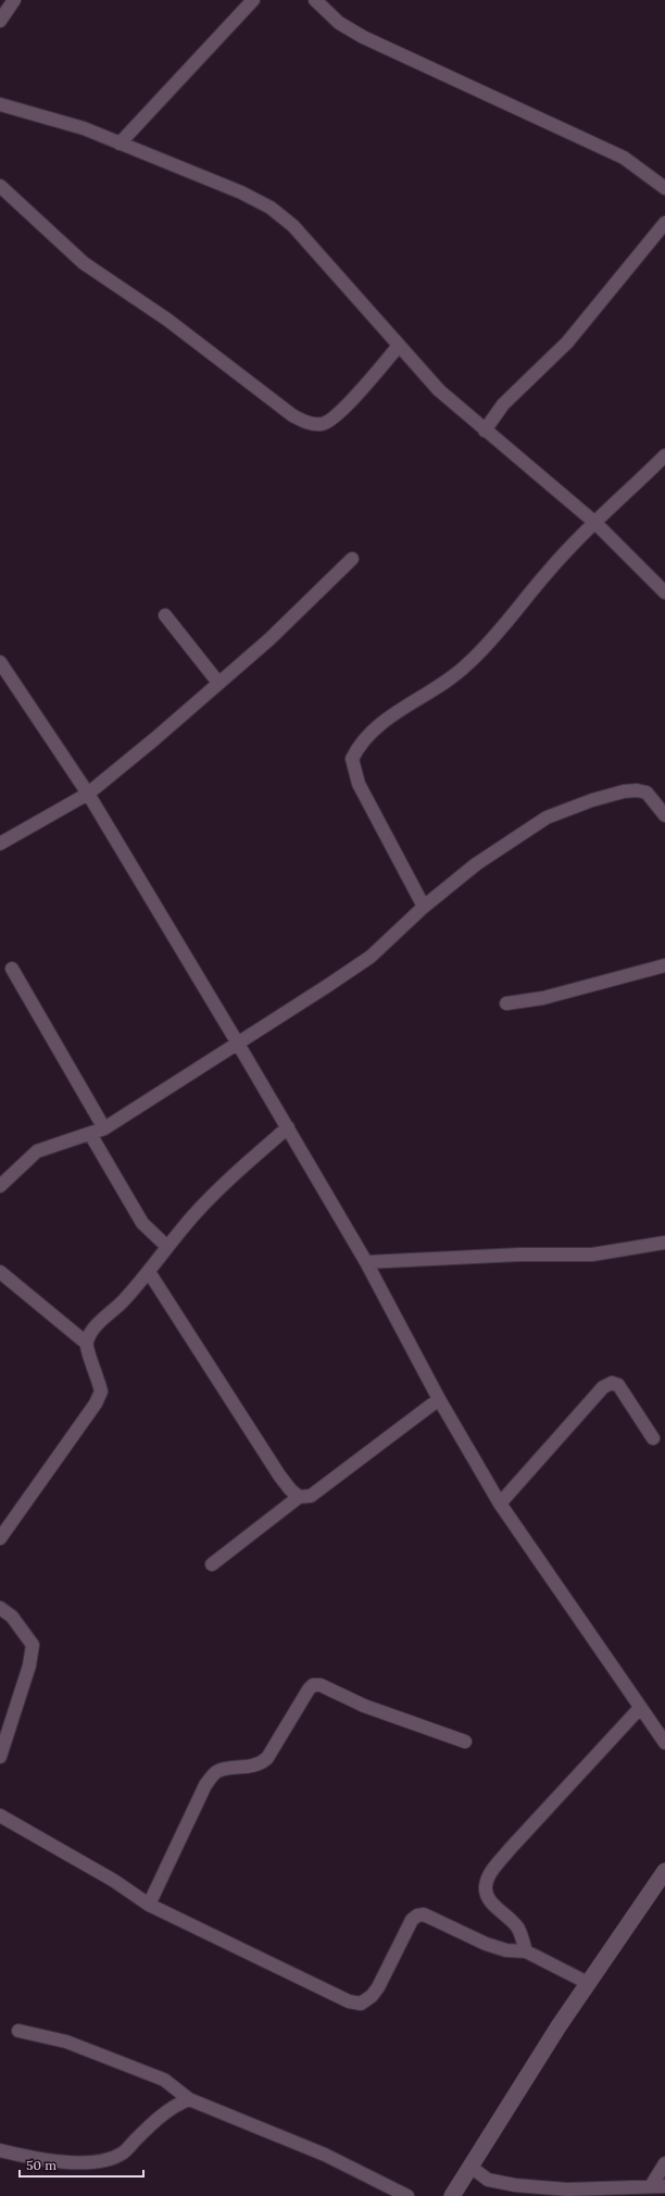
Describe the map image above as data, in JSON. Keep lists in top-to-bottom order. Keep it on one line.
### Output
{"scale_bar":"50 m"}
